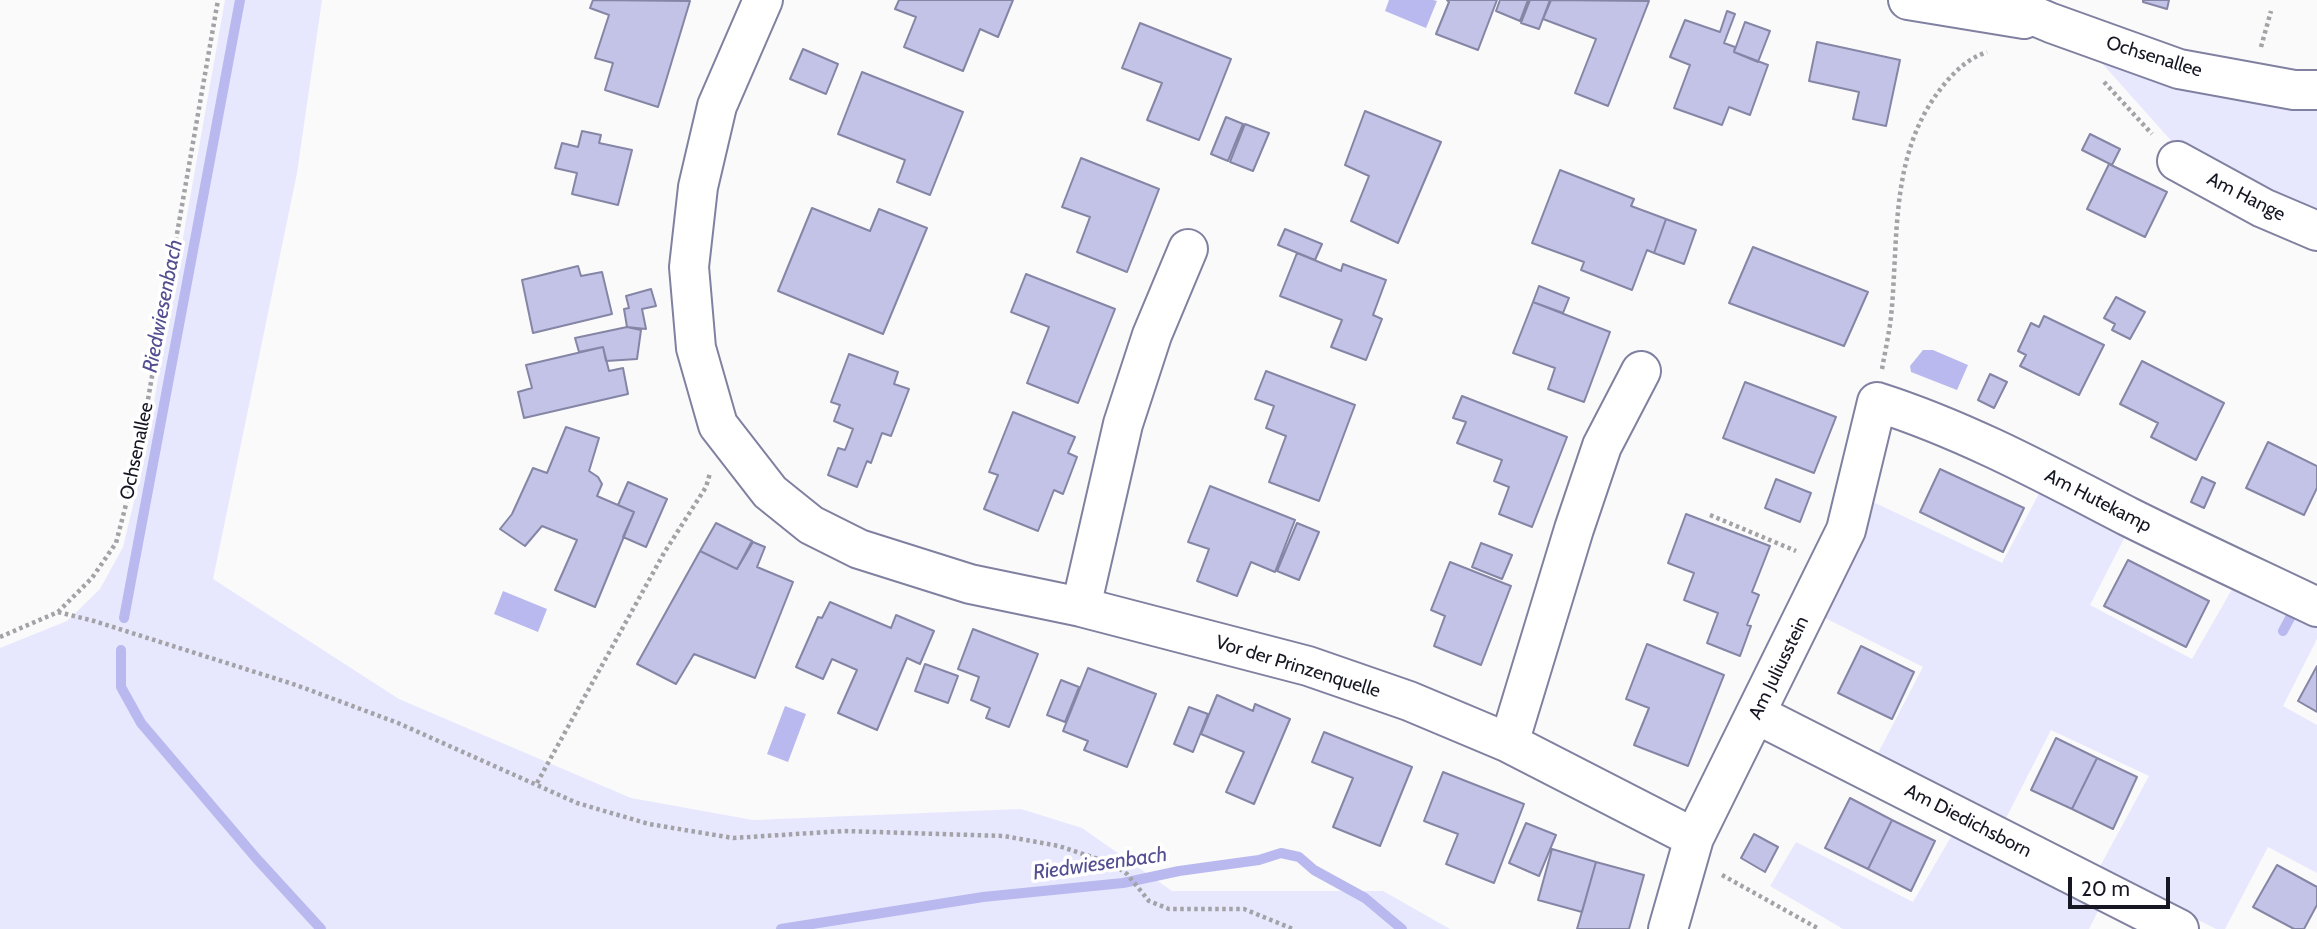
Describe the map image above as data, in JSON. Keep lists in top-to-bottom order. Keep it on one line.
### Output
{"streets":{"street":["Ochsenallee","Am Hange","Am Hutekamp","Vor der Prinzenquelle","Am Juliusstein","Am Diedichsborn"]},"crossings":[["Am Hutekamp","Am Juliusstein"],["Vor der Prinzenquelle","Am Juliusstein"],["Am Juliusstein","Am Diedichsborn"]],"water":["Riedwiesenbach"],"scale_bar":"20 m"}
